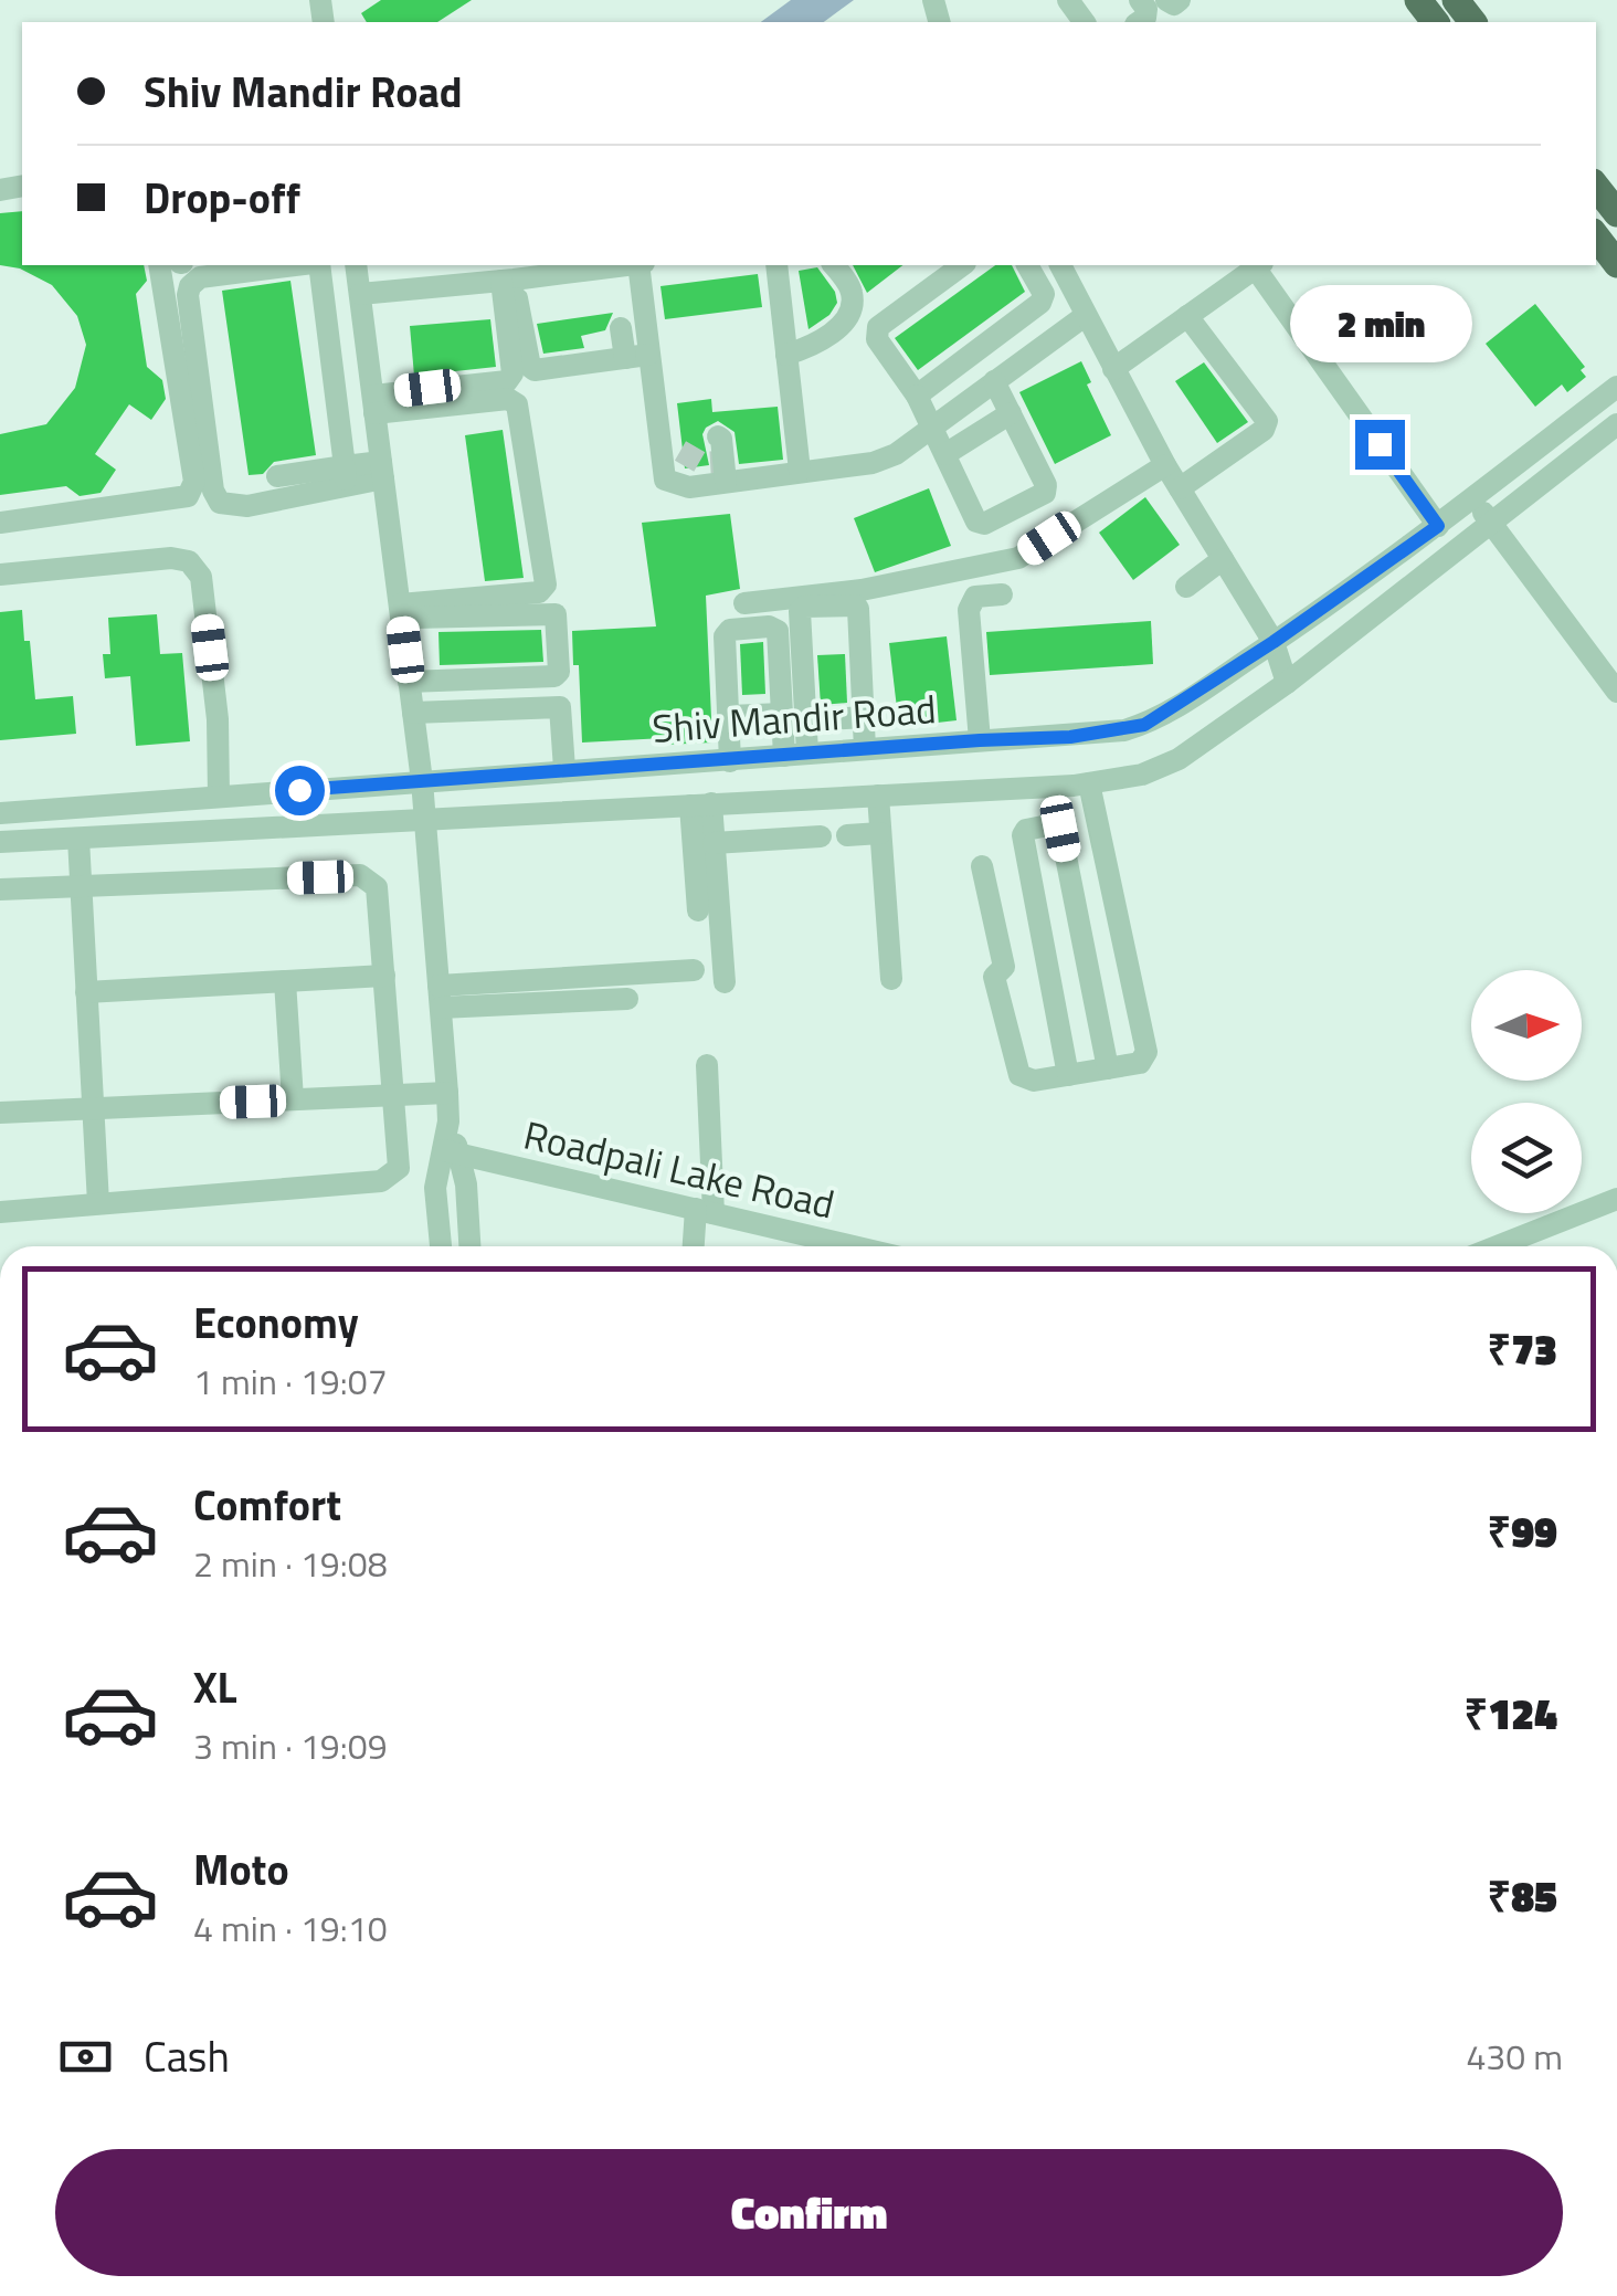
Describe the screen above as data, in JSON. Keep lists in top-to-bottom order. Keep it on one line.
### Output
{"streets":{"street":["Shiv Mandir Road","Roadpali Lake Road"]},"north":"right","page":{"banner":["Shiv Mandir Road","Drop-off"],"bubble":"2 min","list":[{"name":"Economy","note":"1 min · 19:07","value":"₹73"},{"name":"Comfort","note":"2 min · 19:08","value":"₹99"},{"name":"XL","note":"3 min · 19:09","value":"₹124"},{"name":"Moto","note":"4 min · 19:10","value":"₹85"}],"pay":["Cash","430 m"],"buttons":"Confirm"}}
